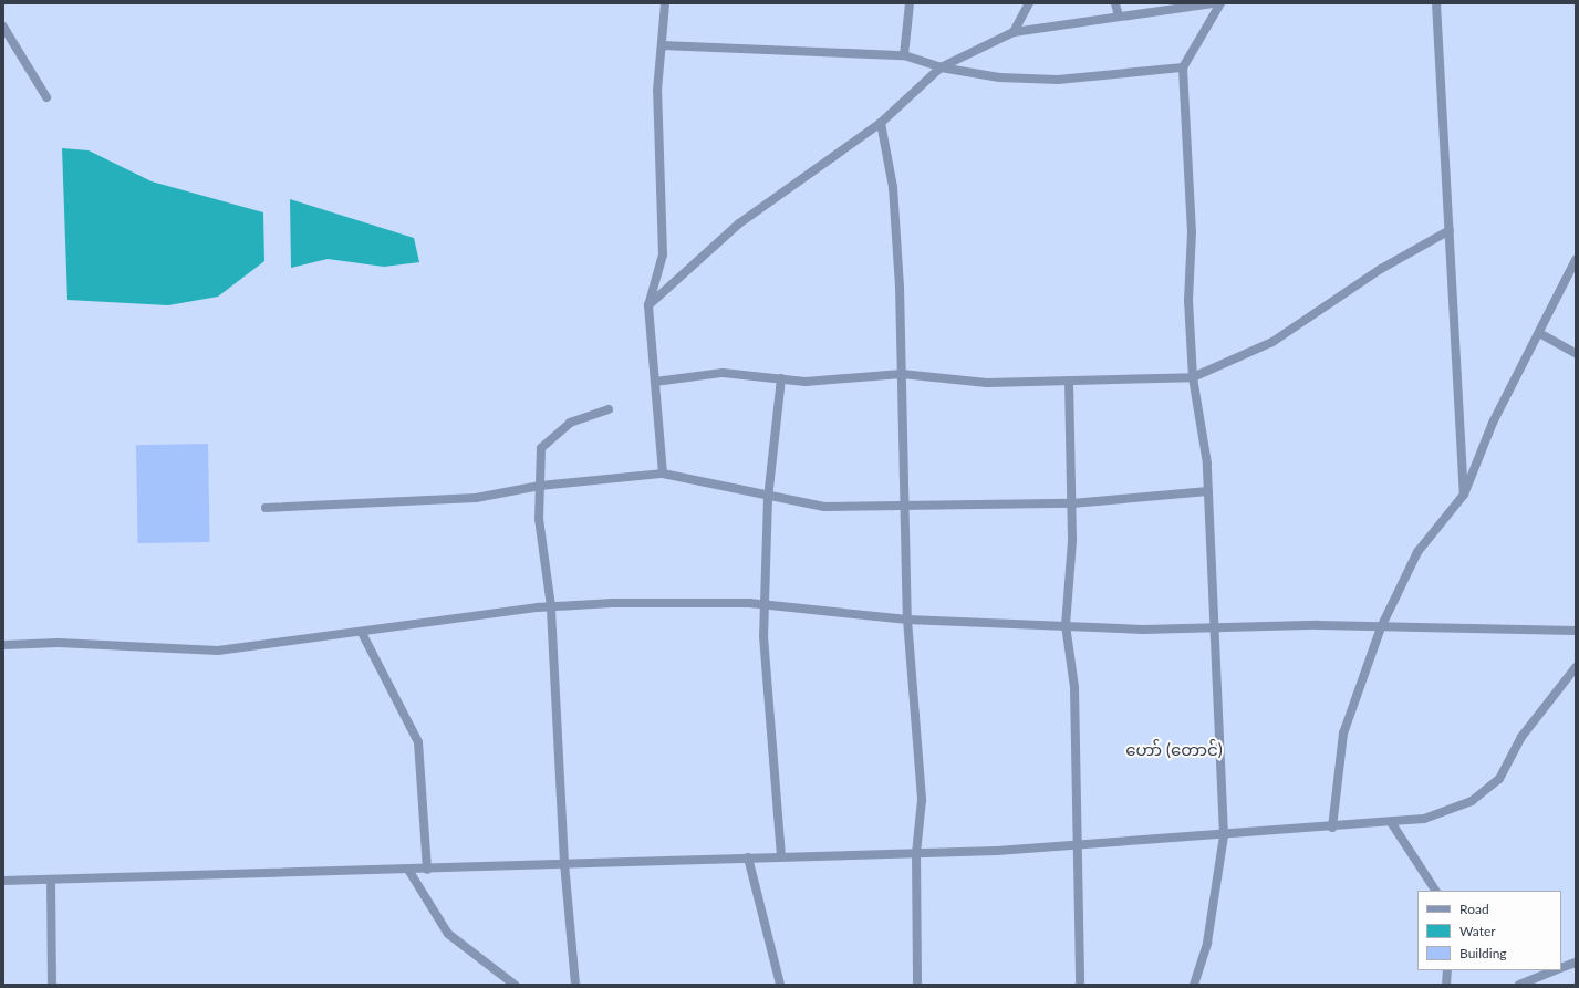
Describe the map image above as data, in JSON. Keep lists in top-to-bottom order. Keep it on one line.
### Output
{"districts":["ဟော် (တောင်)"],"legend":["Road","Water","Building"]}
